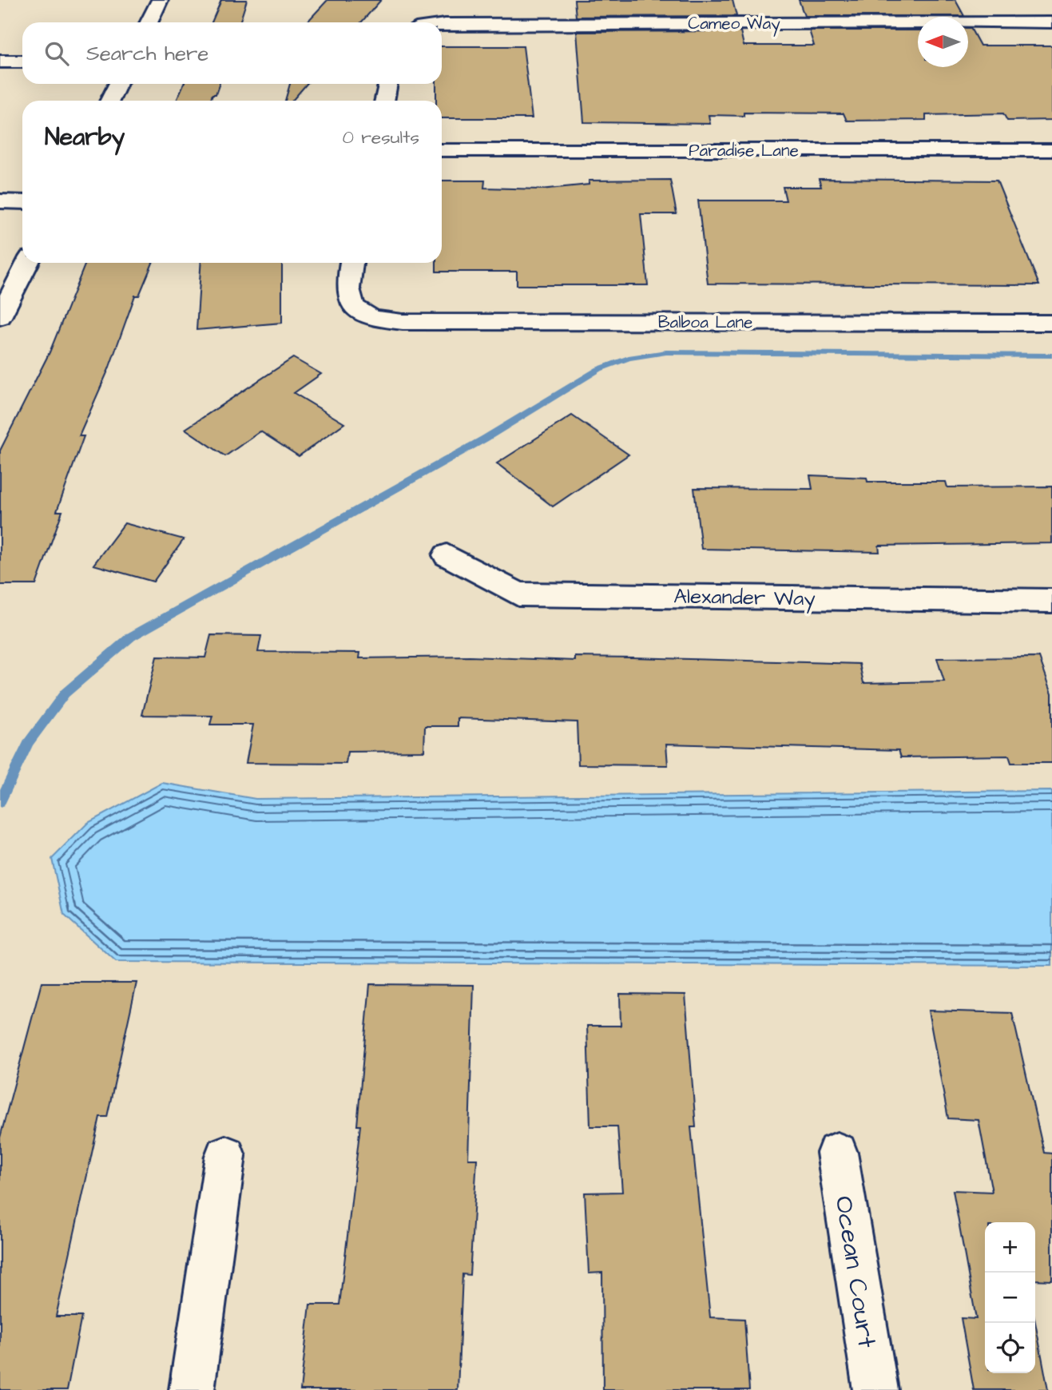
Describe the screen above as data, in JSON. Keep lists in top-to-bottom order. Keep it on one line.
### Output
{"streets":{"street":["Cameo Way","Paradise Lane","Balboa Lane","Alexander Way","Ocean Court"]},"north":"left","page":{"search":"Search here","heading":["Nearby","0 results"],"map_buttons":["+","−"]}}
